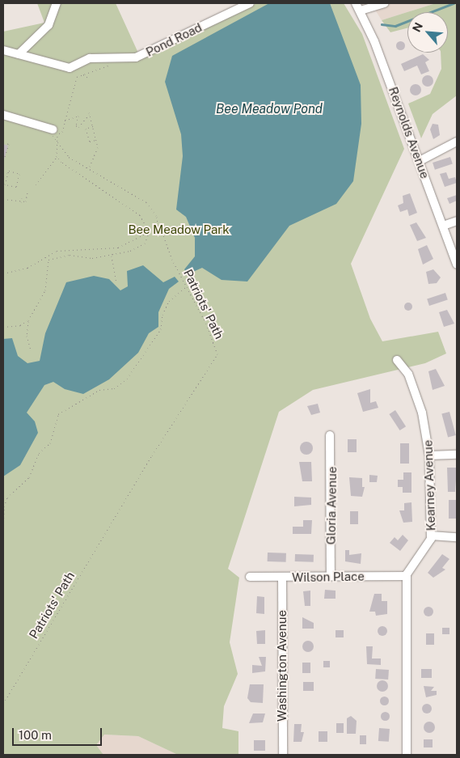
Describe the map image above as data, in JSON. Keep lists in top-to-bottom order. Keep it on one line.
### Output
{"streets":{"street":["Pond Road","Reynolds Avenue","Kearney Avenue","Gloria Avenue","Wilson Place","Washington Avenue"],"path":["Patriots' Path"]},"crossings":[["Kearney Avenue","Wilson Place"],["Gloria Avenue","Wilson Place"],["Wilson Place","Washington Avenue"]],"water":["Bee Meadow Pond"],"parks":["Bee Meadow Park"],"scale_bar":"100 m","north":"top left"}
